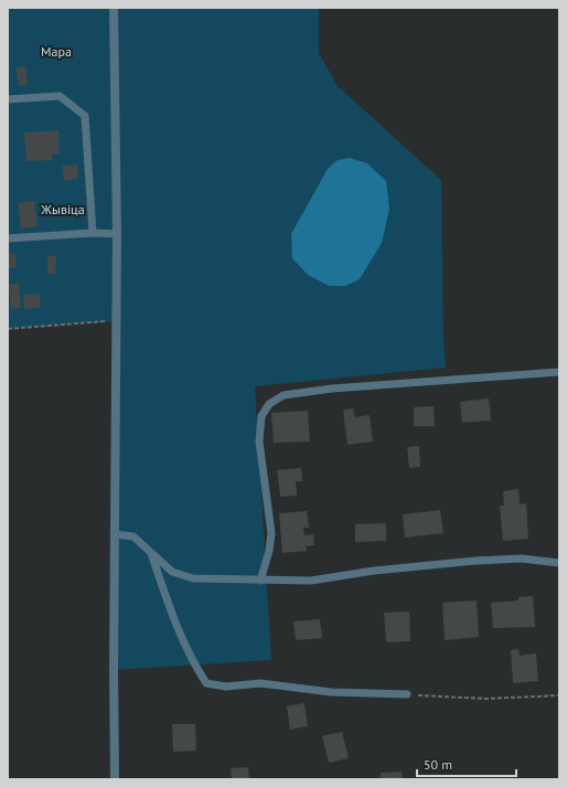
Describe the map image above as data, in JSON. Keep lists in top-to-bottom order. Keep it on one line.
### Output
{"parks":["Мара","Жывіца"],"scale_bar":"50 m"}
